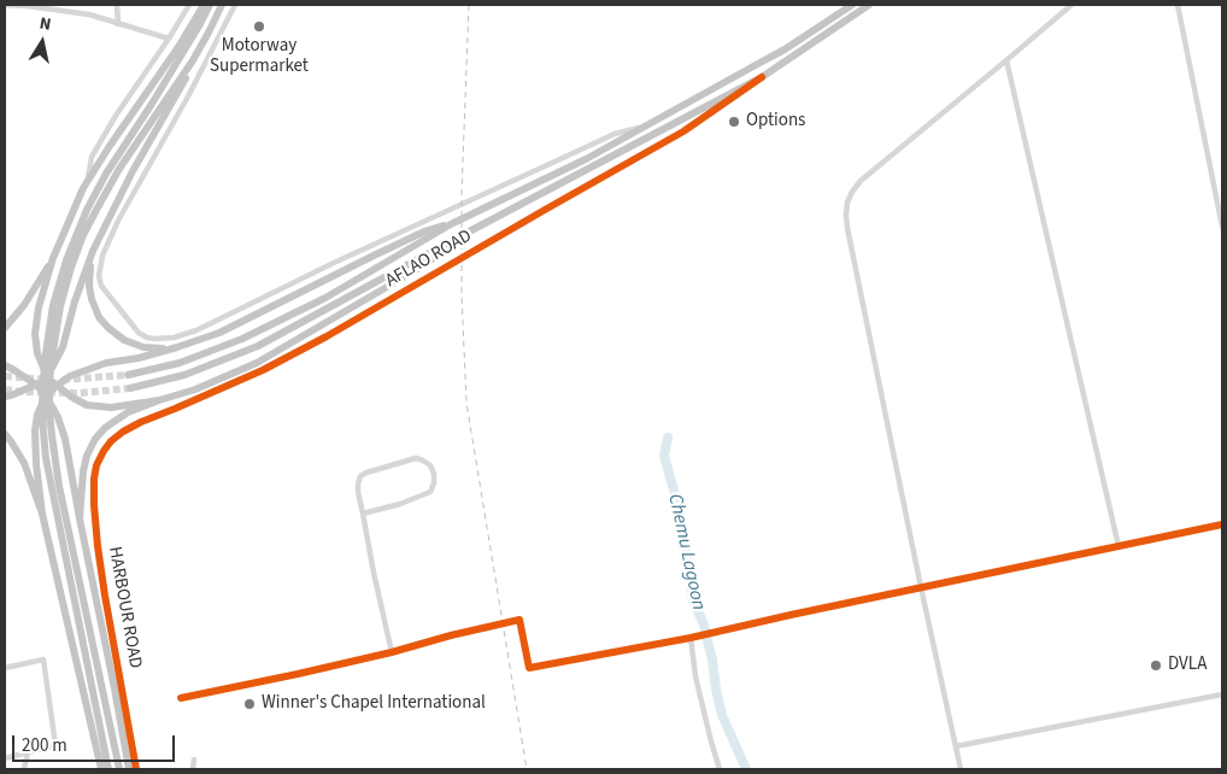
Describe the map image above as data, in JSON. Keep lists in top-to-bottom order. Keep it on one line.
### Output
{"streets":{"highway":["AFLAO ROAD","HARBOUR ROAD"]},"crossings":[["AFLAO ROAD","HARBOUR ROAD"]],"water":["Chemu Lagoon"],"places":["Motorway Supermarket","Options","DVLA","Winner's Chapel International"],"scale_bar":"200 m","north":"top"}
